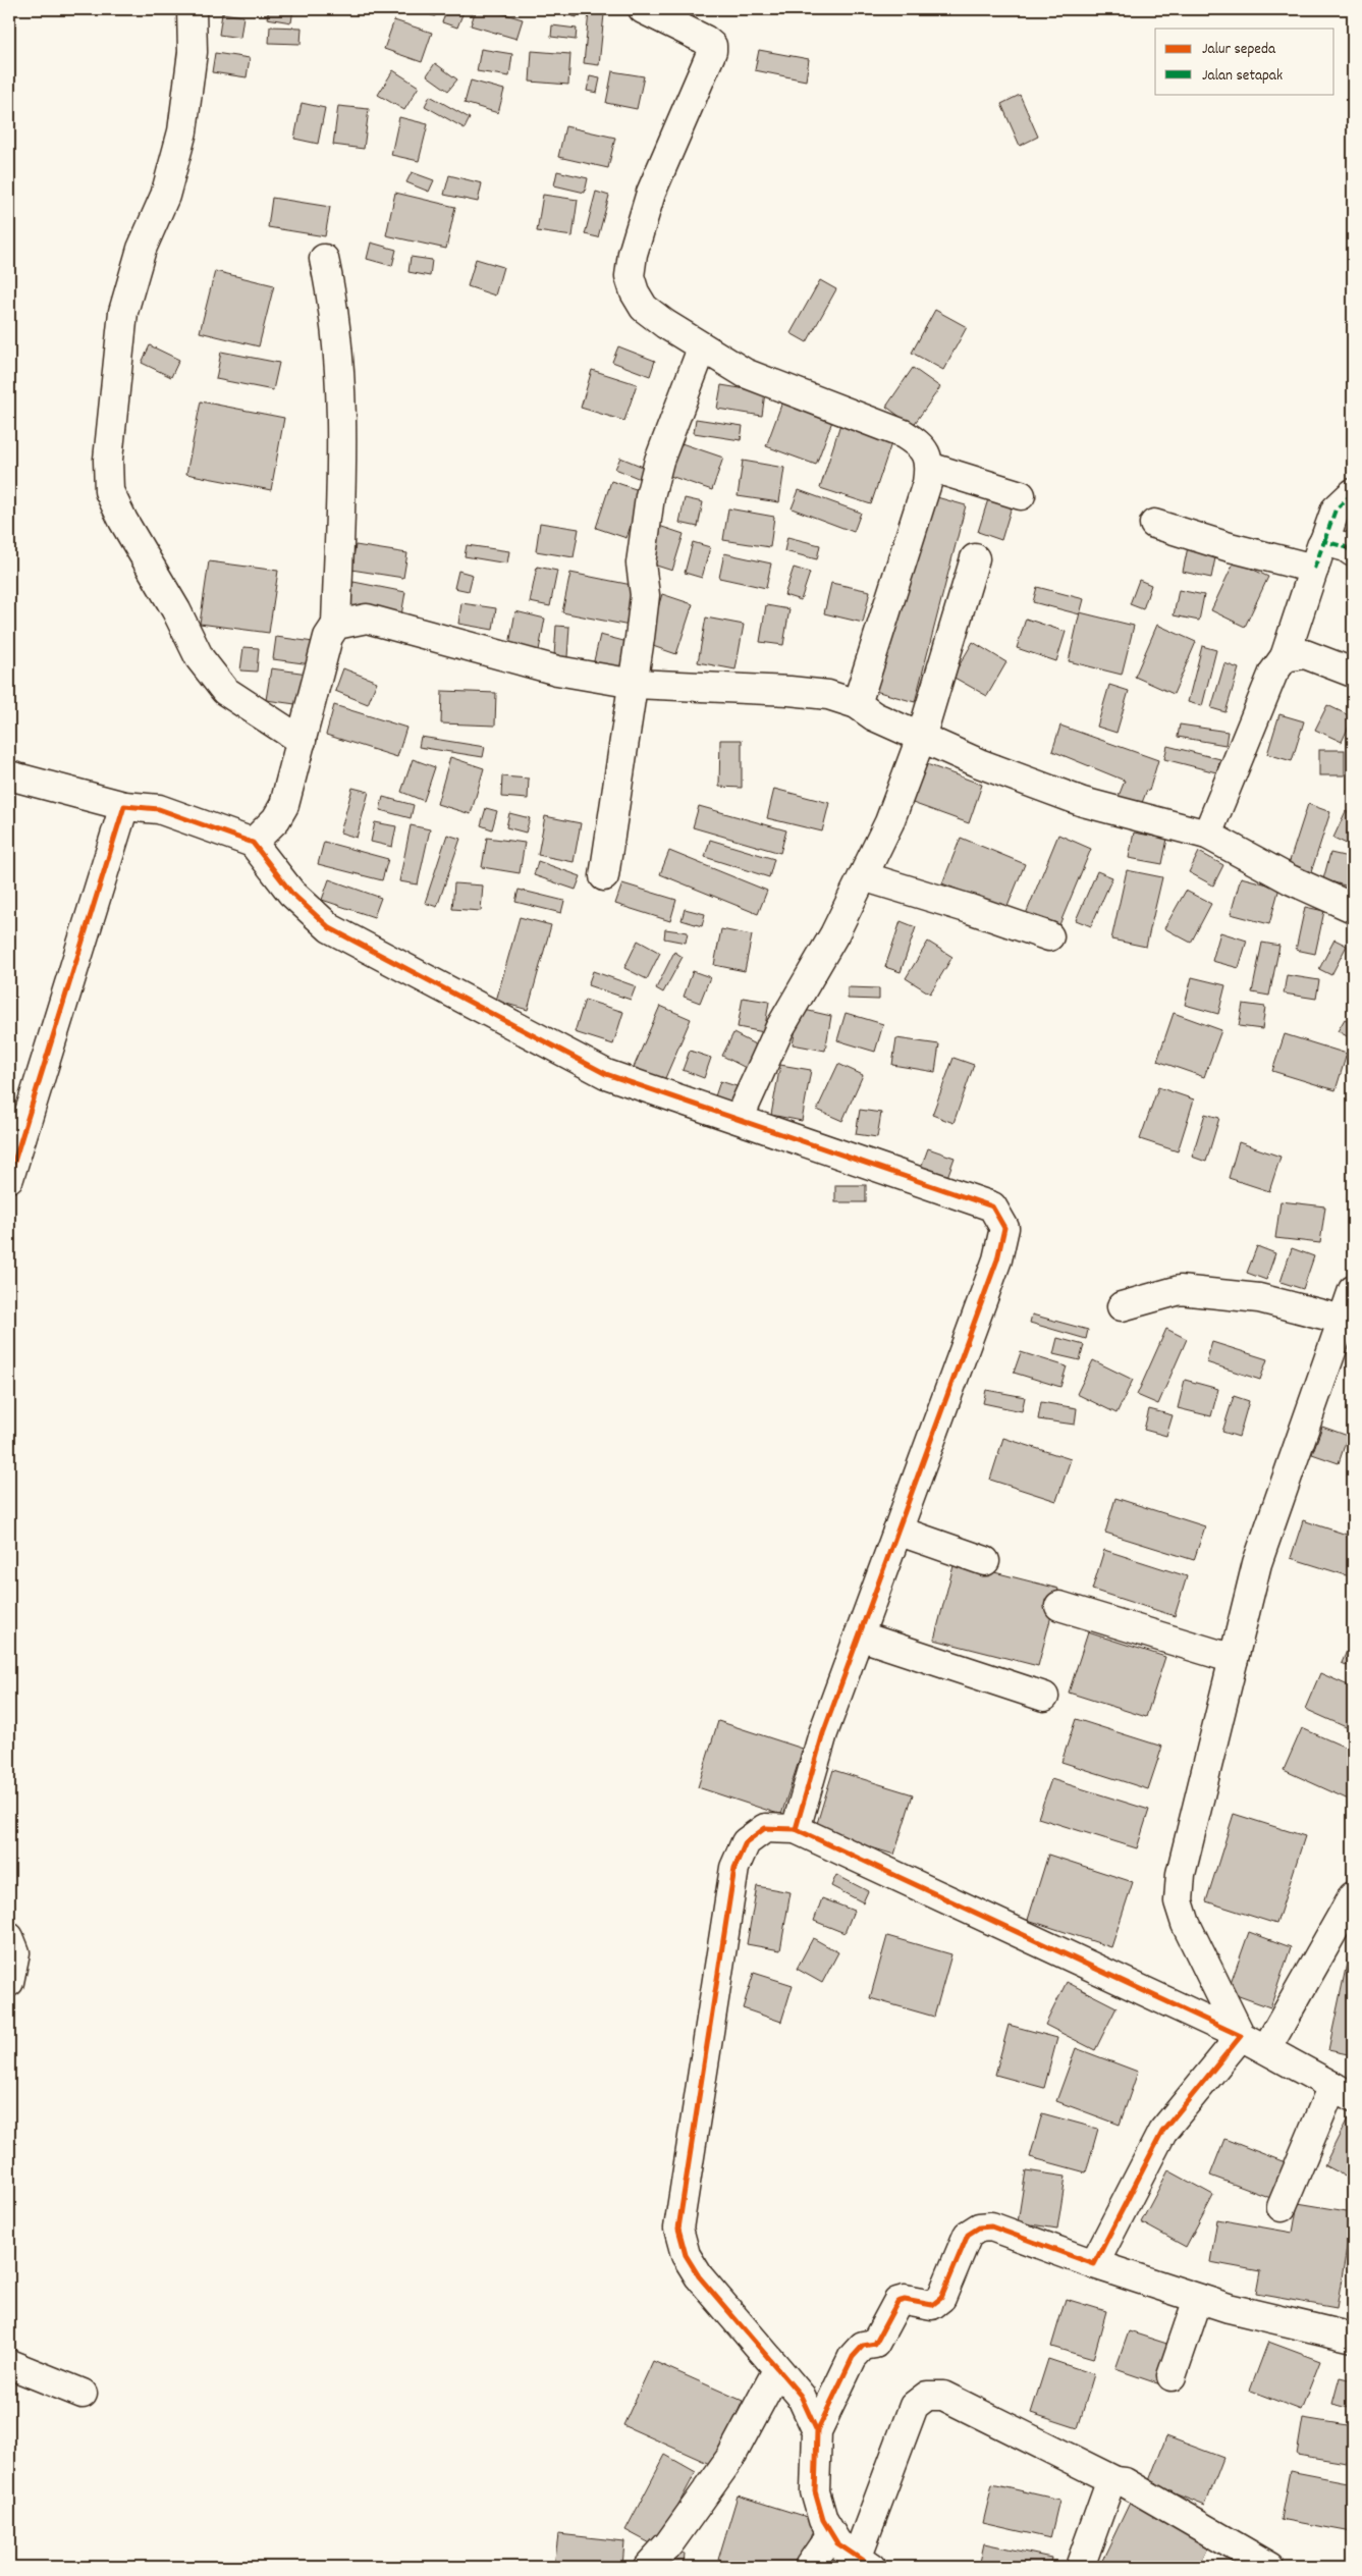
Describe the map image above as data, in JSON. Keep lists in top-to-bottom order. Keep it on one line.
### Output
{"legend":["Jalur sepeda","Jalan setapak"]}
